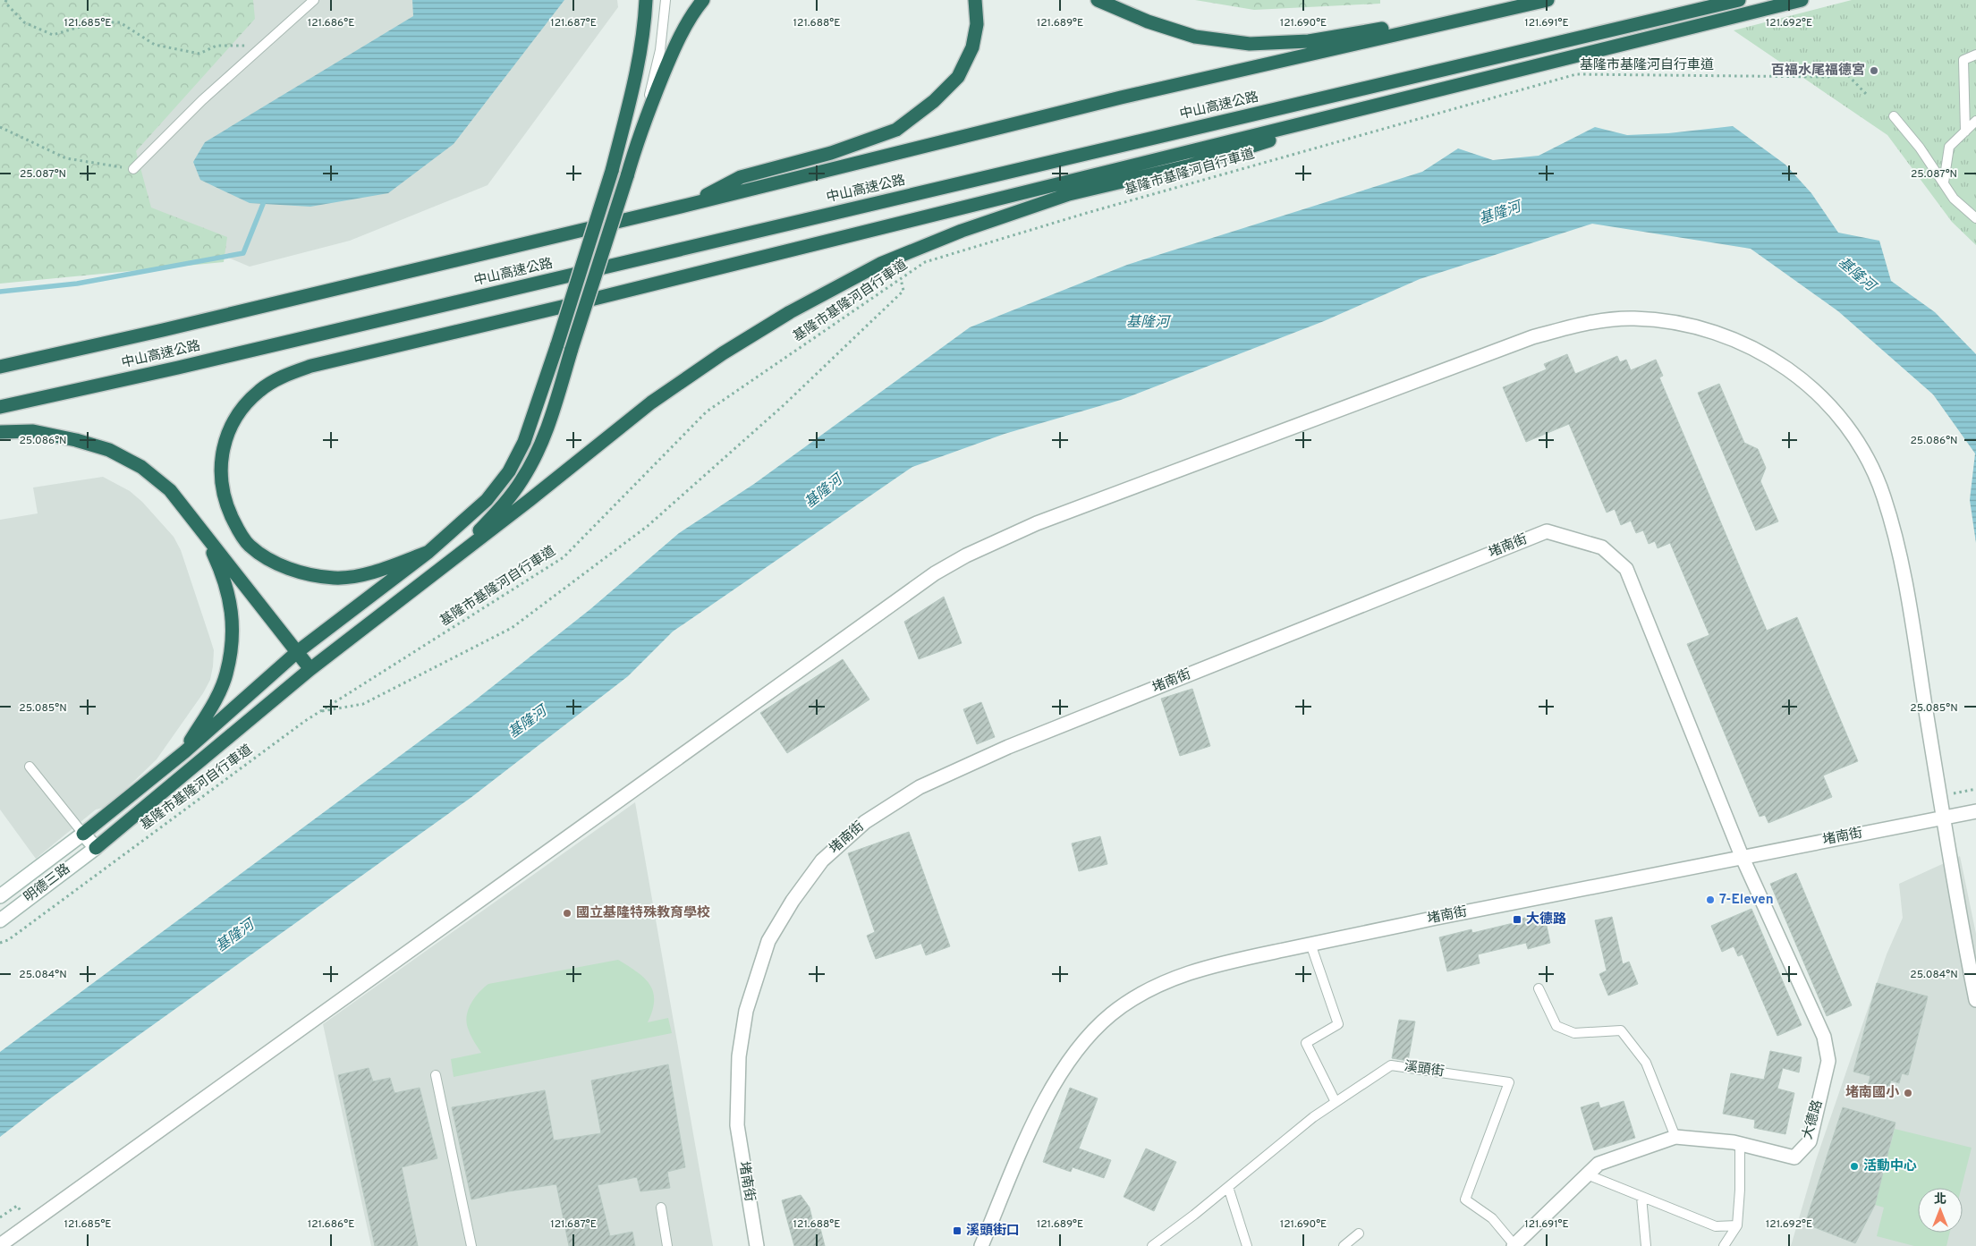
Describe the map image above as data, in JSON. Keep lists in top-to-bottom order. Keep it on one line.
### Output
{"streets":{"highway":["中山高速公路"],"street":["堵南街","明德三路","大德路"],"lane":["溪頭街"],"path":["基隆市基隆河自行車道"]},"crossings":[["堵南街","大德路"],["溪頭街","大德路"]],"water":["基隆河"],"places":{"other":["百福水尾福德宮","7-Eleven","國立基隆特殊教育學校","堵南國小","活動中心"],"transit":["大德路","溪頭街口"]},"north":"top","coordinates":["121.685°E","121.686°E","121.687°E","121.688°E","121.689°E","121.690°E","121.691°E","121.692°E","25.087°N","25.086°N","25.085°N","25.084°N"]}
